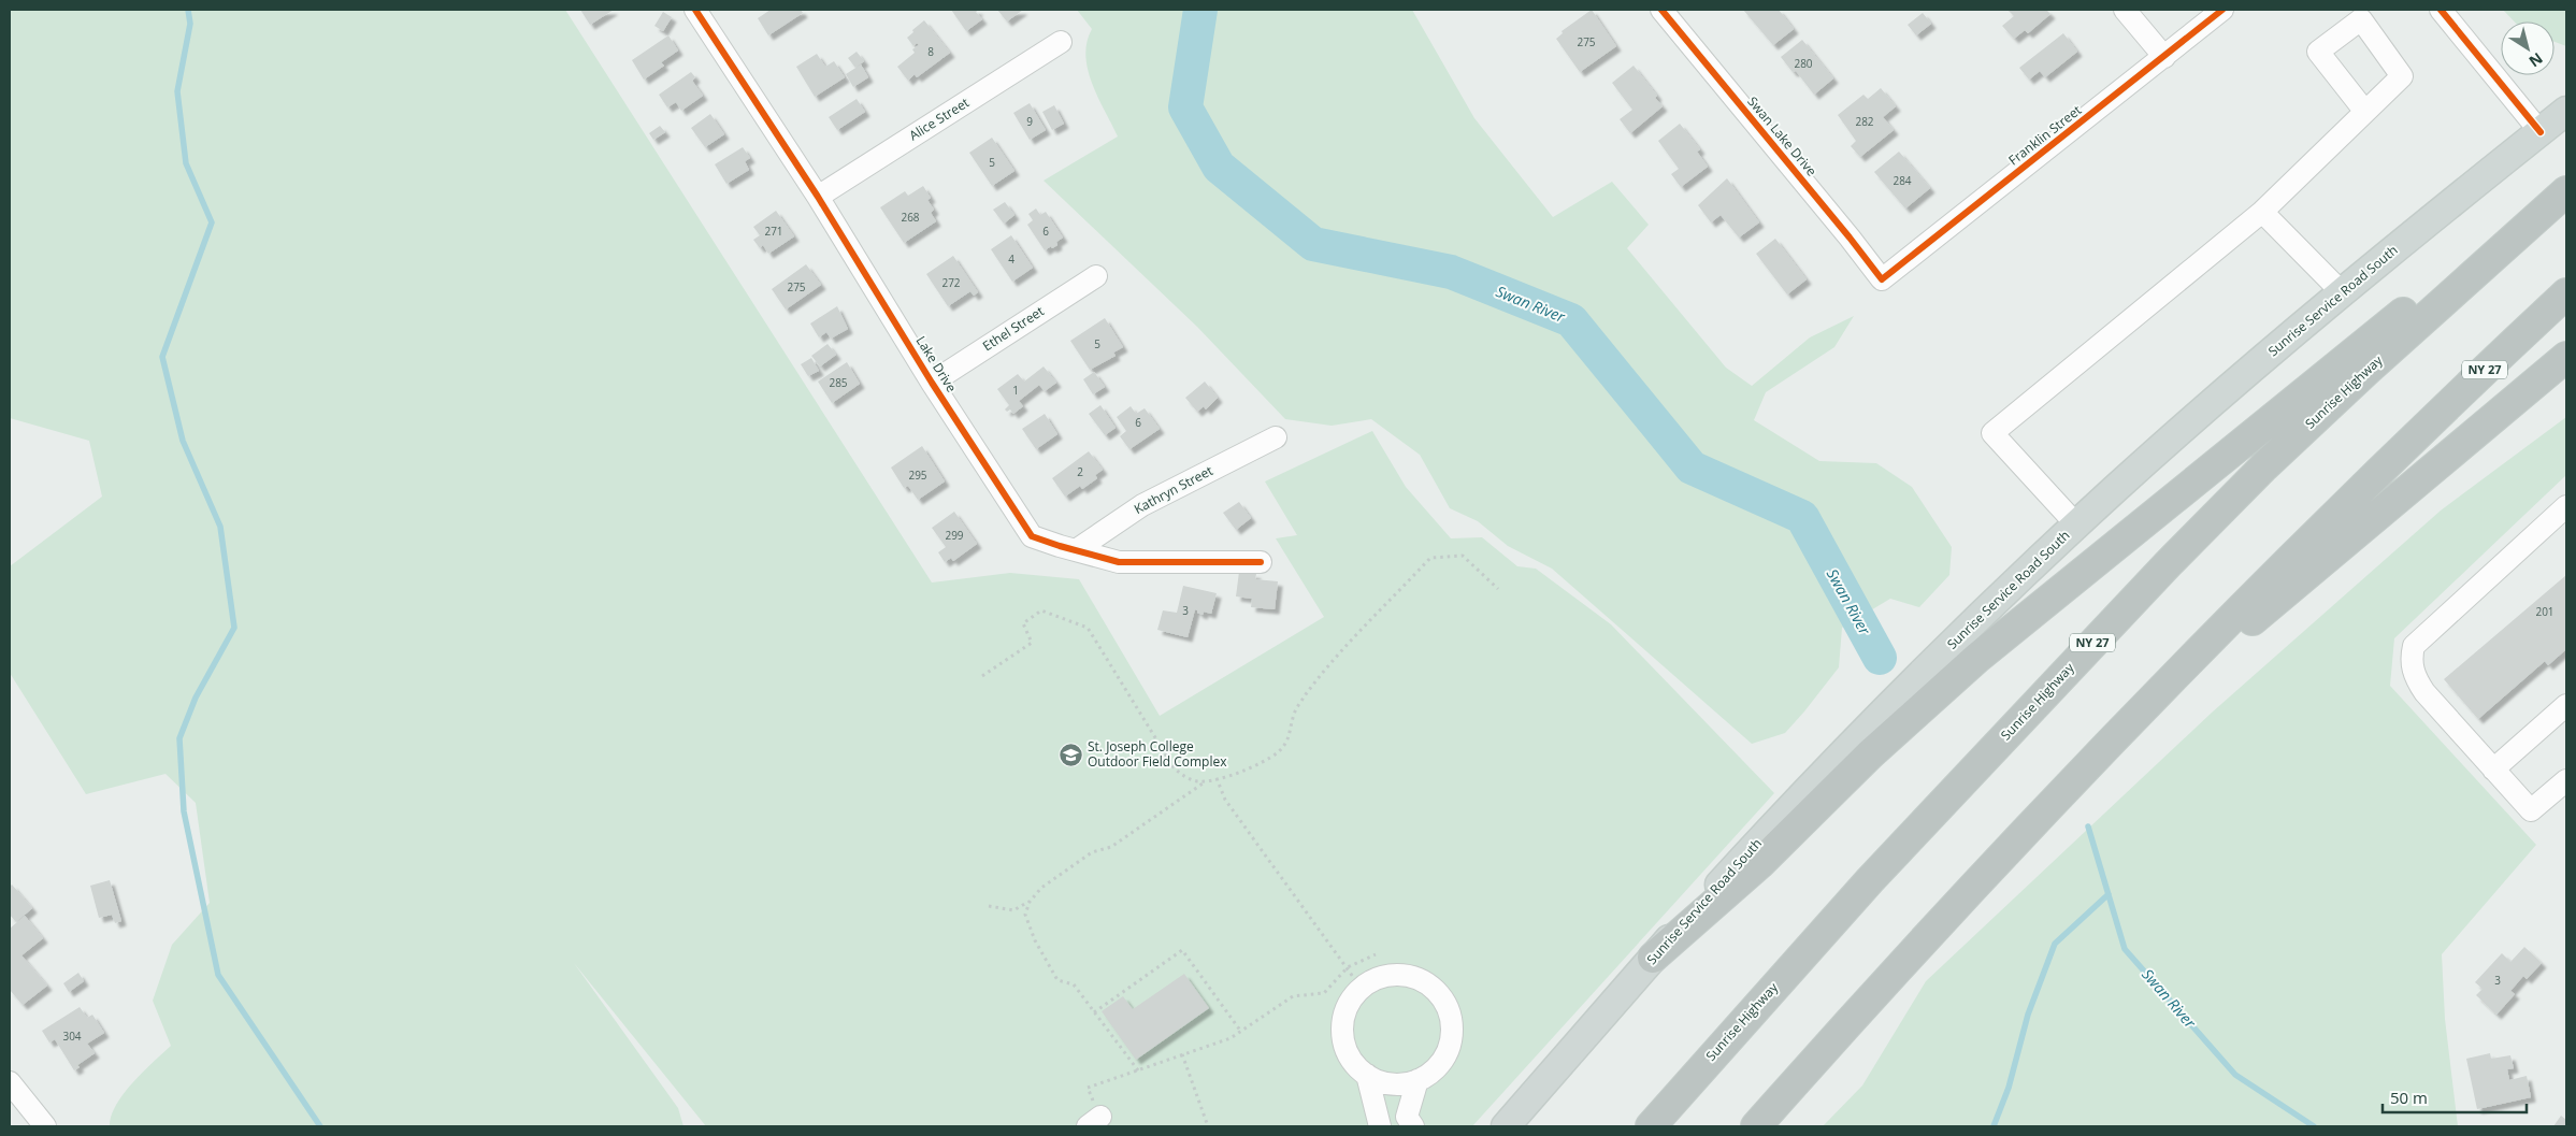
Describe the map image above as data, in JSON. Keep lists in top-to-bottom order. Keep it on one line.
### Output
{"streets":{"highway":["NY 27","Sunrise Highway"],"main road":["Sunrise Service Road South"],"street":["Alice Street","Franklin Street","Swan Lake Drive","Ethel Street","Lake Drive","Kathryn Street"]},"crossings":[["Alice Street","Lake Drive"],["Franklin Street","Swan Lake Drive"],["Ethel Street","Lake Drive"],["Lake Drive","Kathryn Street"]],"water":["Swan River"],"places":{"school or university":["St. Joseph College Outdoor Field Complex"]},"house_numbers":["275","8","280","9","282","5","284","268","271","6","4","272","275","5","285","1","6","2","295","299","3","201","3","304"],"scale_bar":"50 m","north":"bottom right"}
